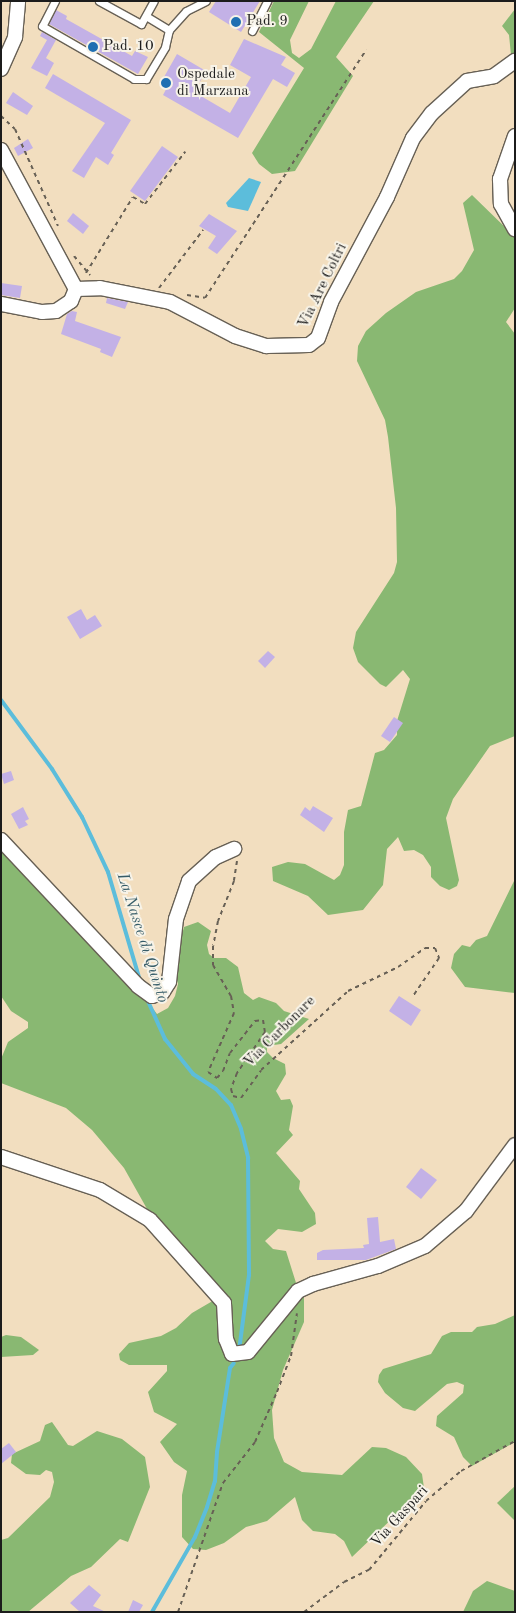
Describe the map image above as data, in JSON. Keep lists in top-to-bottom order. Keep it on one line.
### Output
{"streets":{"street":["Via Are Coltri"],"path":["Via Carbonare","Via Gaspari"]},"water":["La Nasce di Quinto"],"places":["Pad. 9","Pad. 10","Ospedale di Marzana"]}
